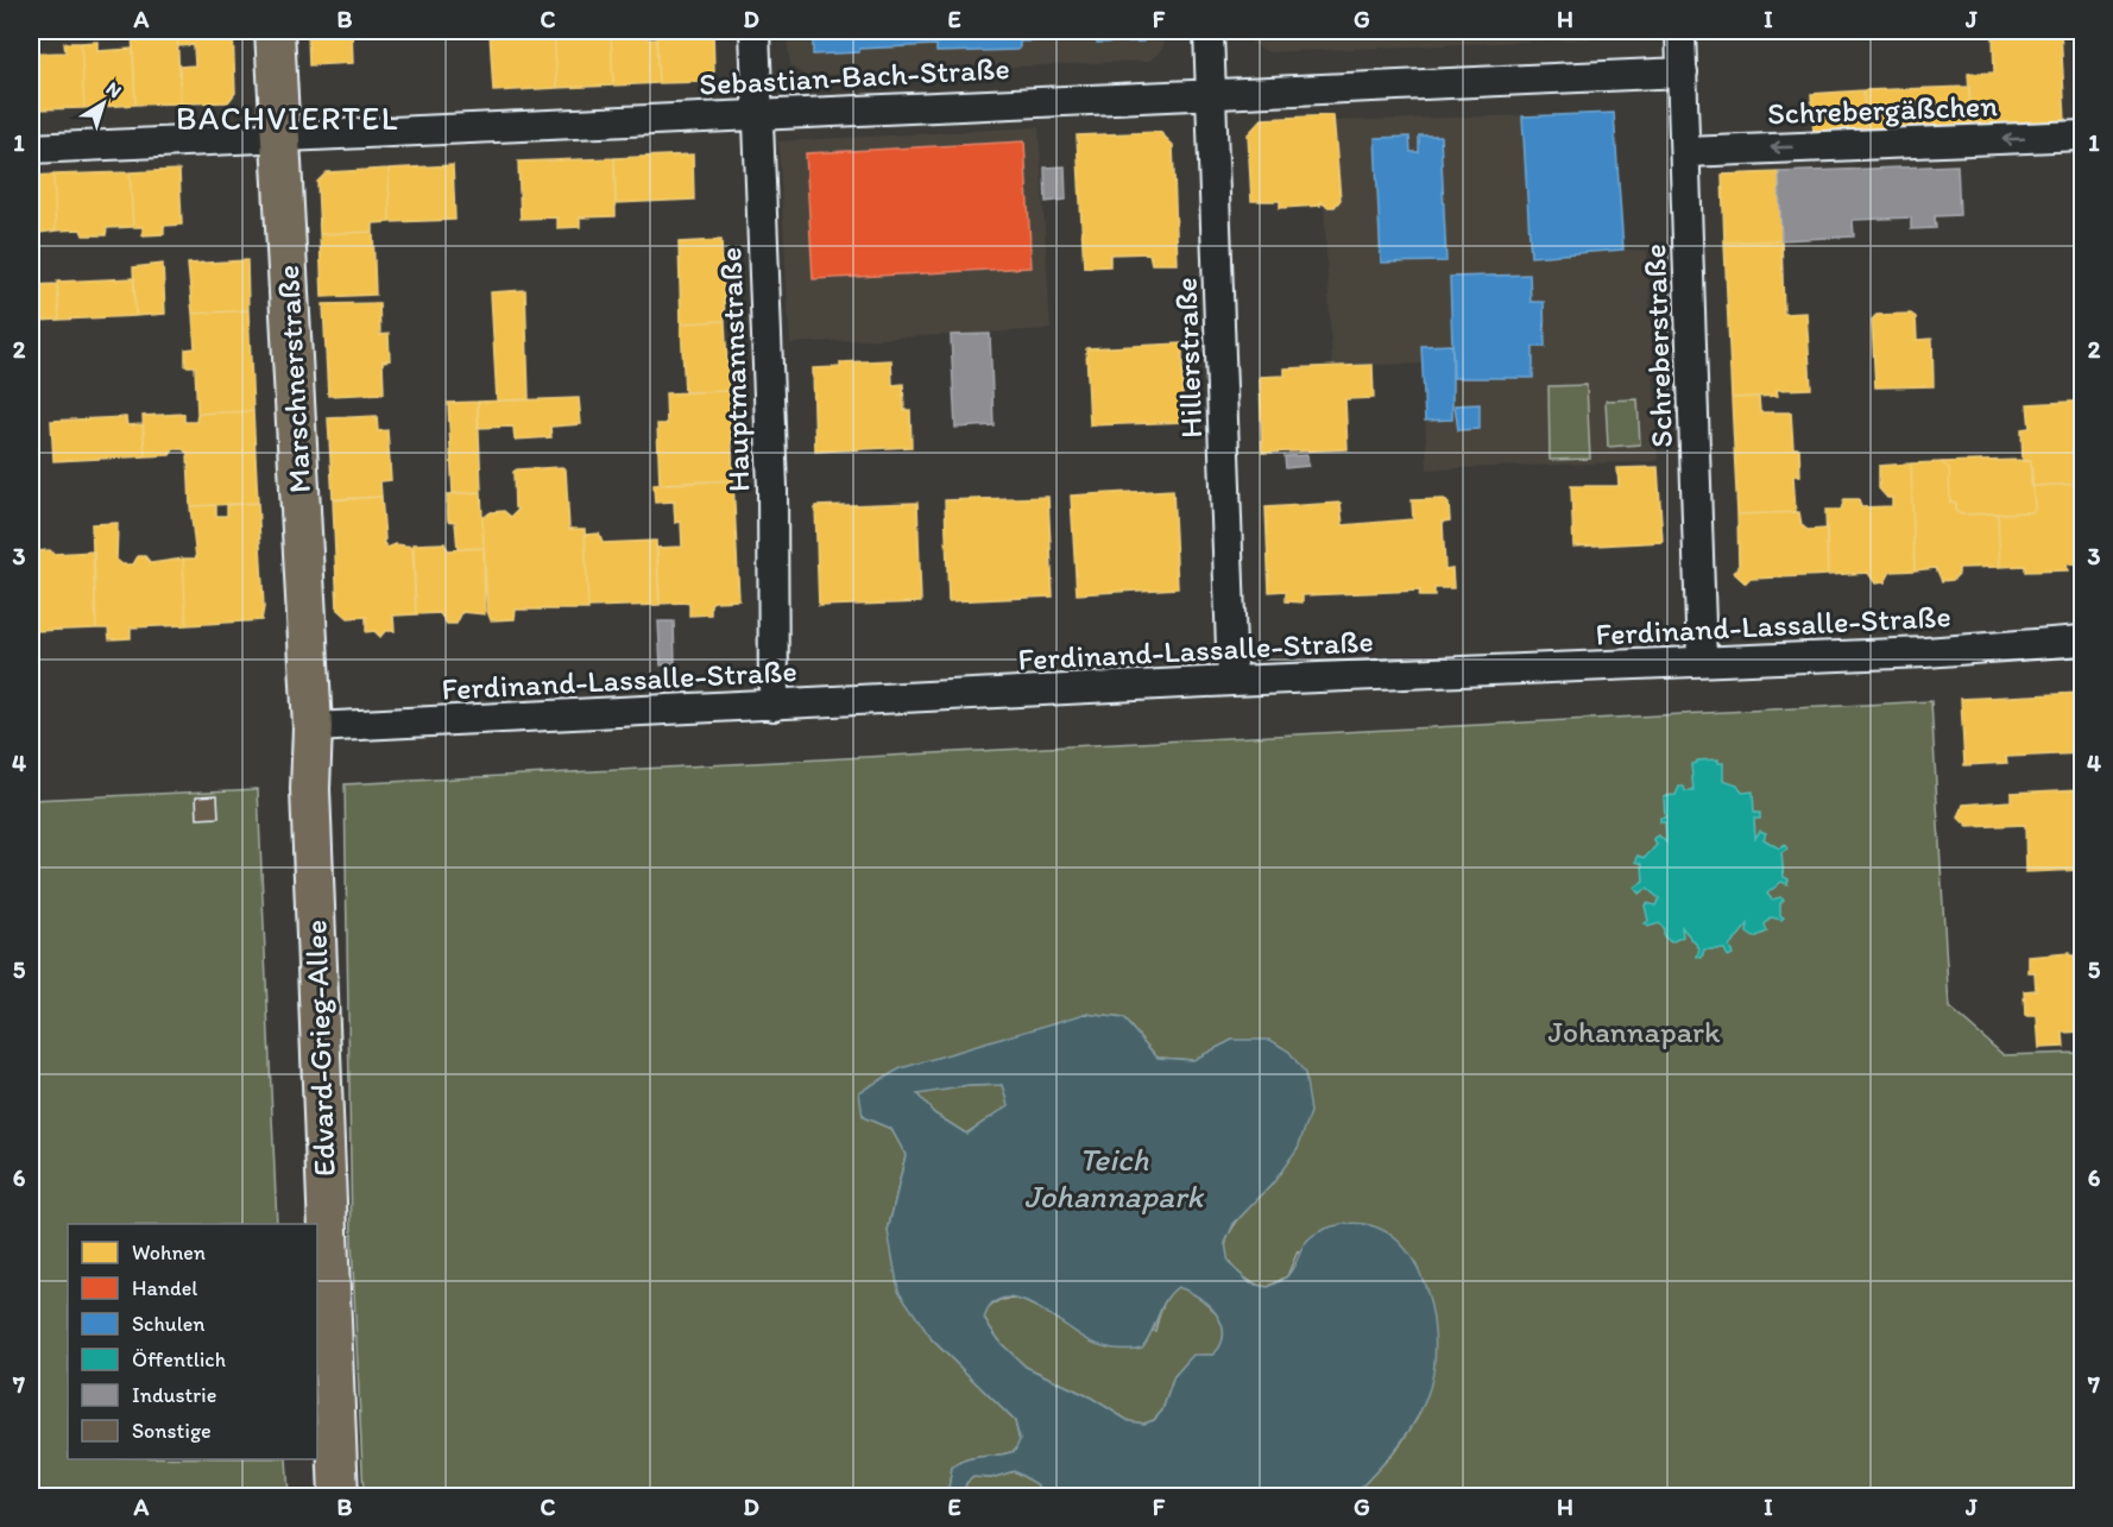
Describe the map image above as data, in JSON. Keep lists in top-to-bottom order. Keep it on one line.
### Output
{"streets":{"main road":["Marschnerstraße","Edvard-Grieg-Allee"],"street":["Sebastian-Bach-Straße","Schrebergäßchen","Schreberstraße","Hillerstraße","Hauptmannstraße","Ferdinand-Lassalle-Straße"]},"crossings":[["Sebastian-Bach-Straße","Schreberstraße"],["Sebastian-Bach-Straße","Hillerstraße"],["Sebastian-Bach-Straße","Hauptmannstraße"],["Sebastian-Bach-Straße","Marschnerstraße"],["Schrebergäßchen","Schreberstraße"],["Schreberstraße","Ferdinand-Lassalle-Straße"],["Hillerstraße","Ferdinand-Lassalle-Straße"],["Hauptmannstraße","Ferdinand-Lassalle-Straße"],["Marschnerstraße","Ferdinand-Lassalle-Straße"],["Marschnerstraße","Edvard-Grieg-Allee"],["Ferdinand-Lassalle-Straße","Edvard-Grieg-Allee"]],"one_way":["Schrebergäßchen"],"districts":["BACHVIERTEL"],"water":["Teich Johannapark"],"parks":["Johannapark"],"legend":["Wohnen","Handel","Schulen","Öffentlich","Industrie","Sonstige"],"north":"top right","grid":{"columns":["A","B","C","D","E","F","G","H","I","J"],"rows":["1","2","3","4","5","6","7"]}}
